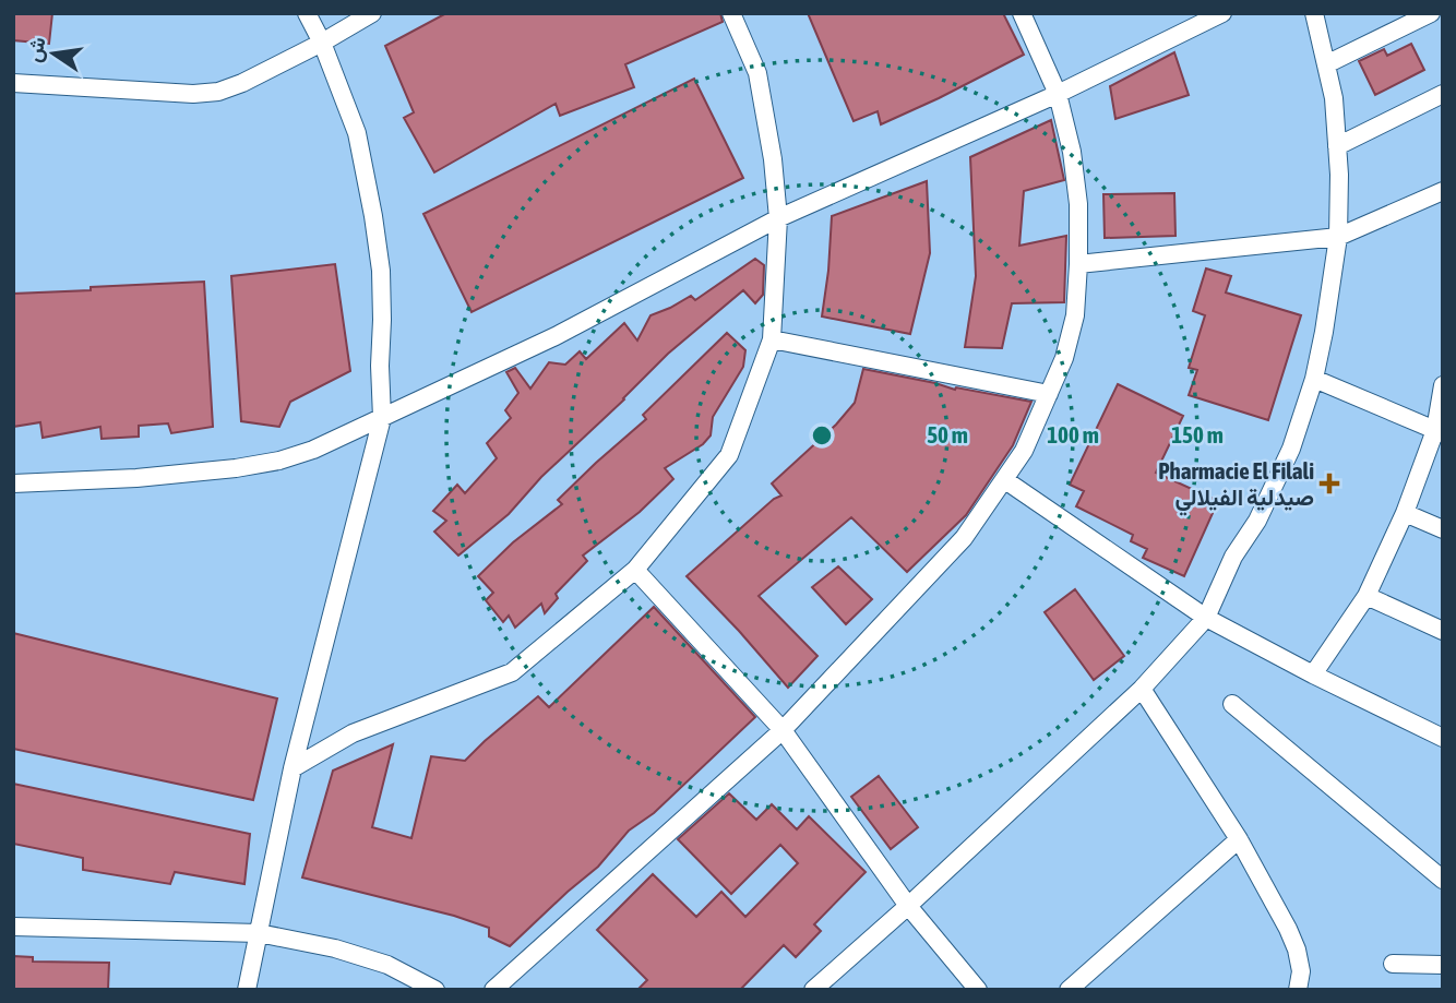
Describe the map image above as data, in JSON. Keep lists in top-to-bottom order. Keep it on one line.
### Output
{"places":{"health":["Pharmacie El Filali صيدلية الفيلالي"]},"north":"left","rings":["50 m","100 m","150 m"]}
